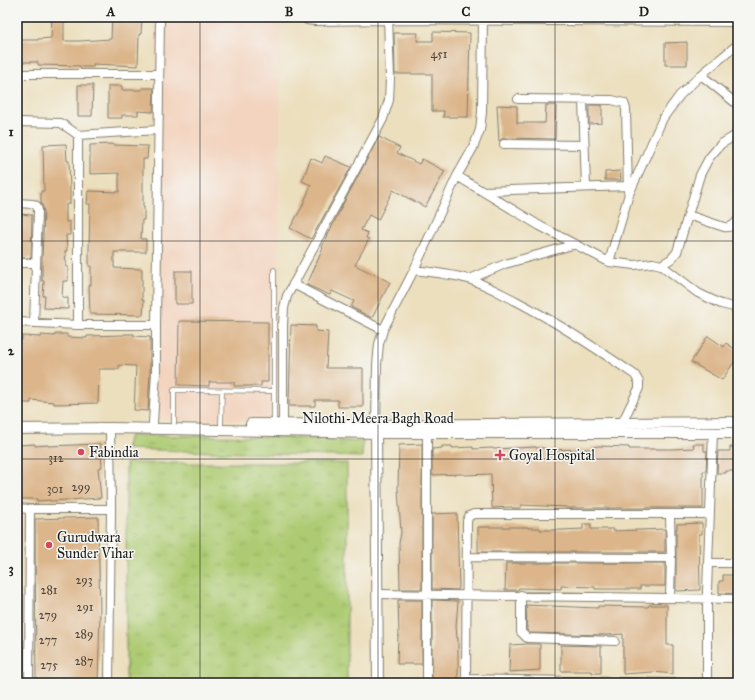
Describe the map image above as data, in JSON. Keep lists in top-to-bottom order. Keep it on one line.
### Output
{"streets":{"street":["Nilothi-Meera Bagh Road"]},"places":{"other":["Fabindia","Gurudwara Sunder Vihar"],"health":["Goyal Hospital"]},"house_numbers":["451","312","299","301","293","281","291","279","289","277","287","275"],"grid":{"columns":["A","B","C","D"],"rows":["1","2","3"]}}
